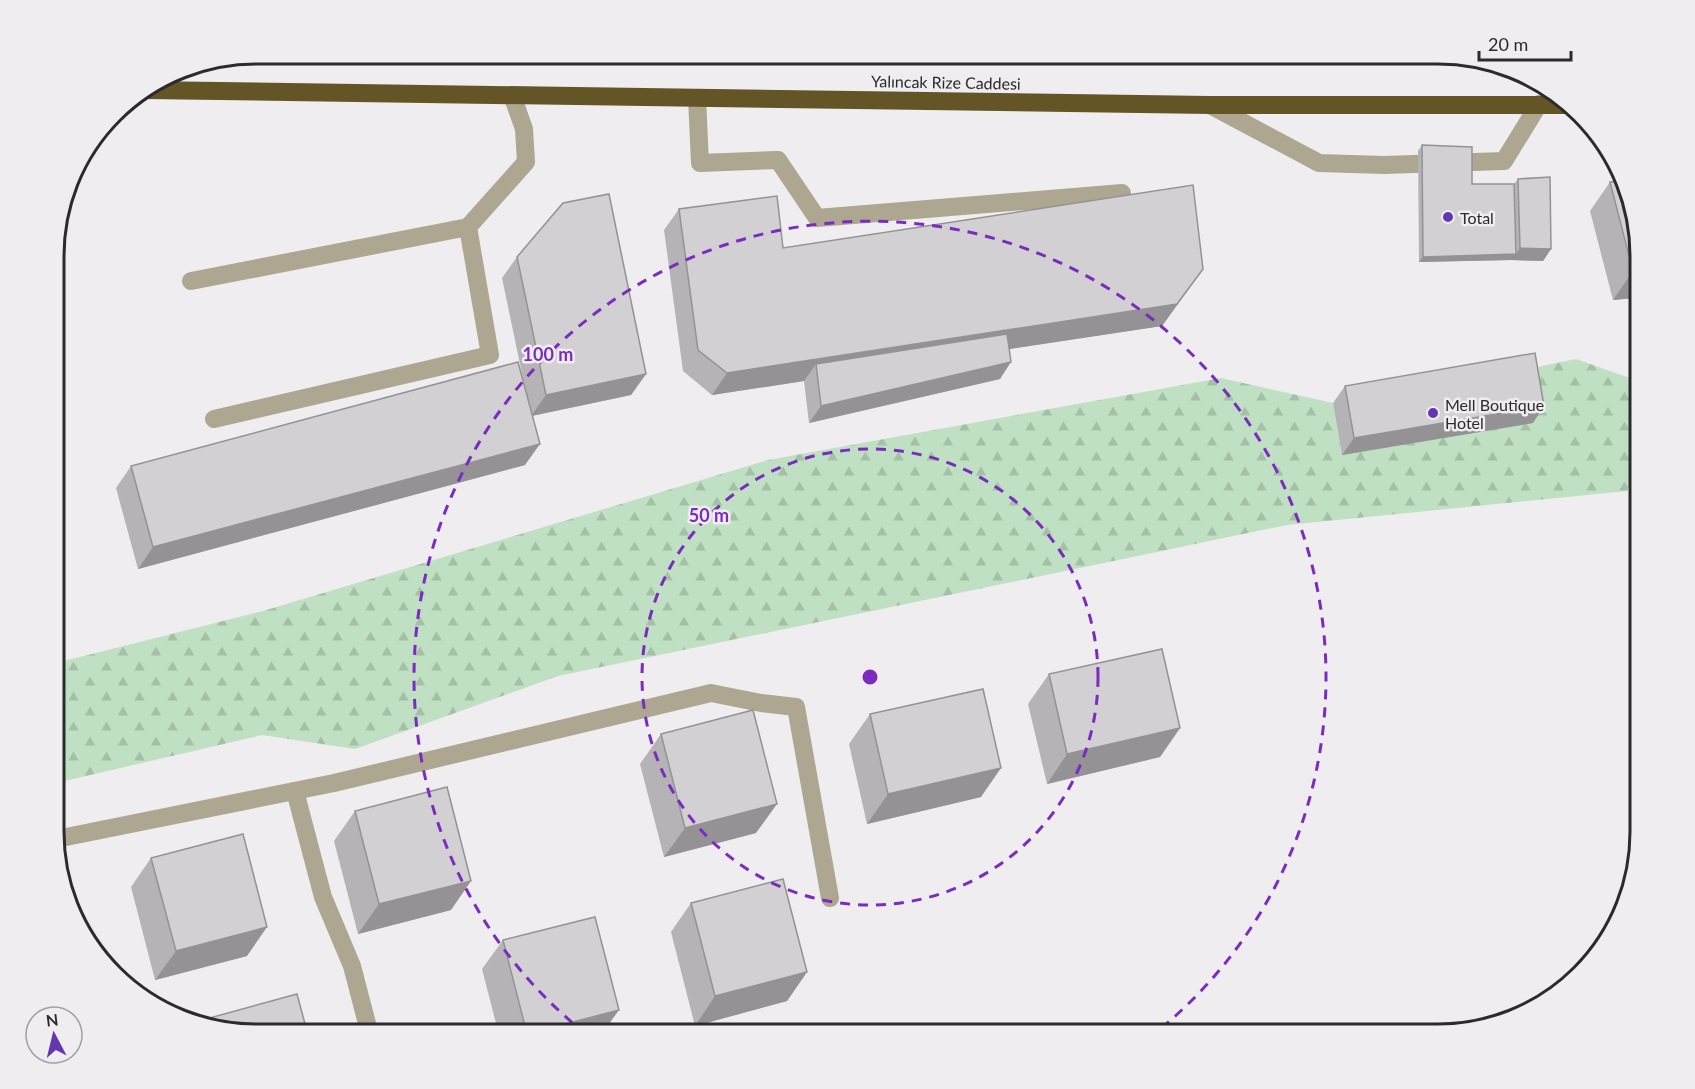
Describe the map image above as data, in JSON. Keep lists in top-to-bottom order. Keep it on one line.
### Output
{"streets":{"highway":["Yalıncak Rize Caddesi"]},"places":["Total","Mell Boutique Hotel"],"scale_bar":"20 m","north":"top","rings":["100 m","50 m"]}
